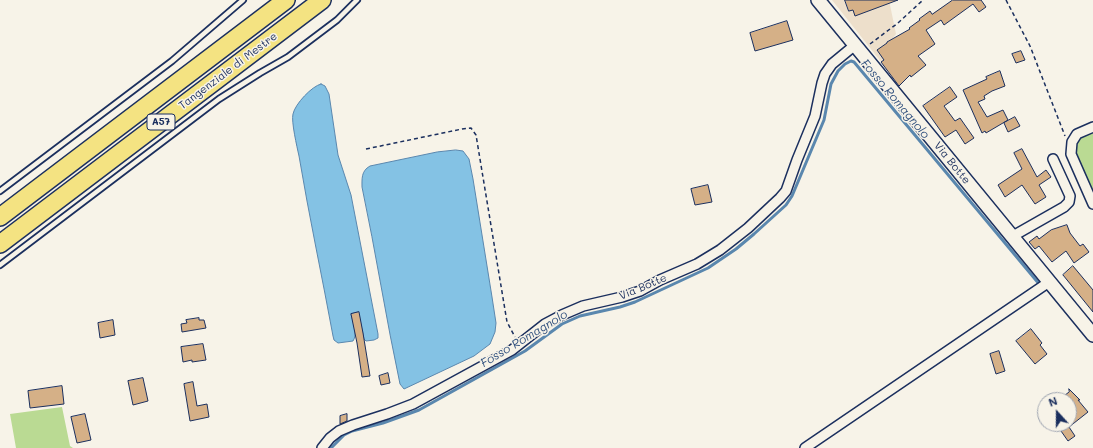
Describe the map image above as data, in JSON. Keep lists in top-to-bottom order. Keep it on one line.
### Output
{"streets":{"highway":["Tangenziale di Mestre","A57"],"street":["Via Botte"]},"water":["Fosso Romagnolo"],"north":"top"}
